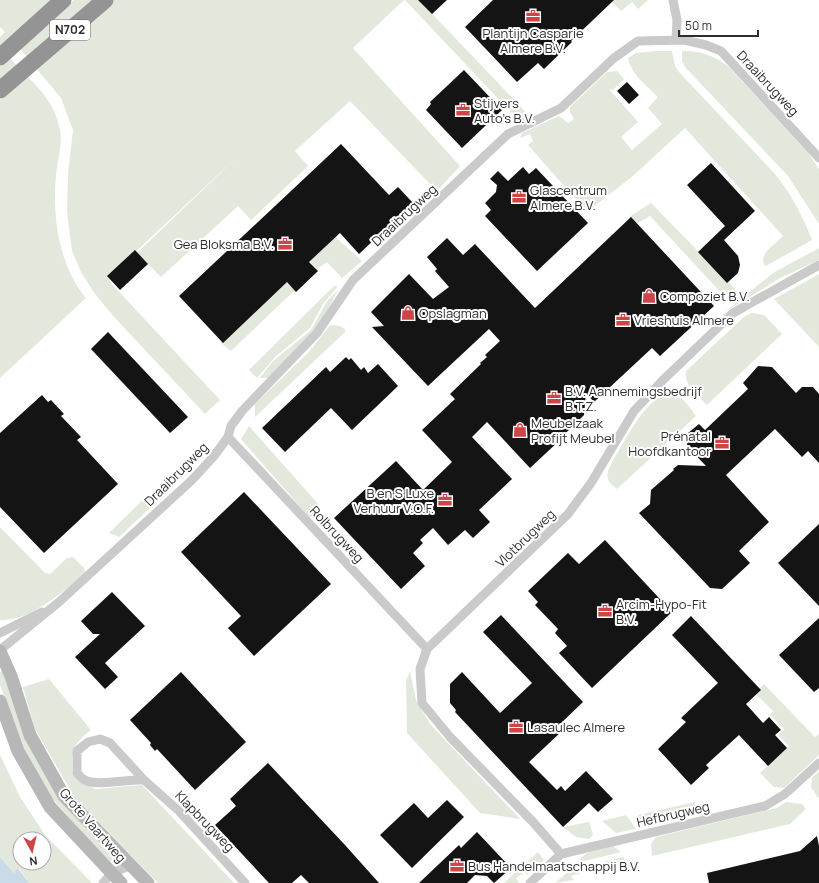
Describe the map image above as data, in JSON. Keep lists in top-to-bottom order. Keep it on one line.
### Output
{"streets":{"highway":["N702"],"main road":["Grote Vaartweg"],"street":["Draaibrugweg","Rolbrugweg","Vlotbrugweg","Hefbrugweg","Klapbrugweg"]},"crossings":[["Draaibrugweg","Rolbrugweg"],["Draaibrugweg","Grote Vaartweg"],["Rolbrugweg","Vlotbrugweg"],["Vlotbrugweg","Hefbrugweg"]],"places":{"office":["Plantijn Casparie Almere B.V.","Stijvers Auto's B.V.","Glascentrum Almere B.V.","Gea Bloksma B.V.","Vrieshuis Almere","B.V. Aannemingsbedrijf B.T.Z.","Prénatal Hoofdkantoor","B en S Luxe Verhuur V.O.F.","Arcim-Hypo-Fit B.V.","Lasaulec Almere","Bus Handelmaatschappij B.V."],"shop":["Compoziet B.V.","Opslagman","Meubelzaak Profijt Meubel"]},"scale_bar":"50 m","north":"bottom"}
